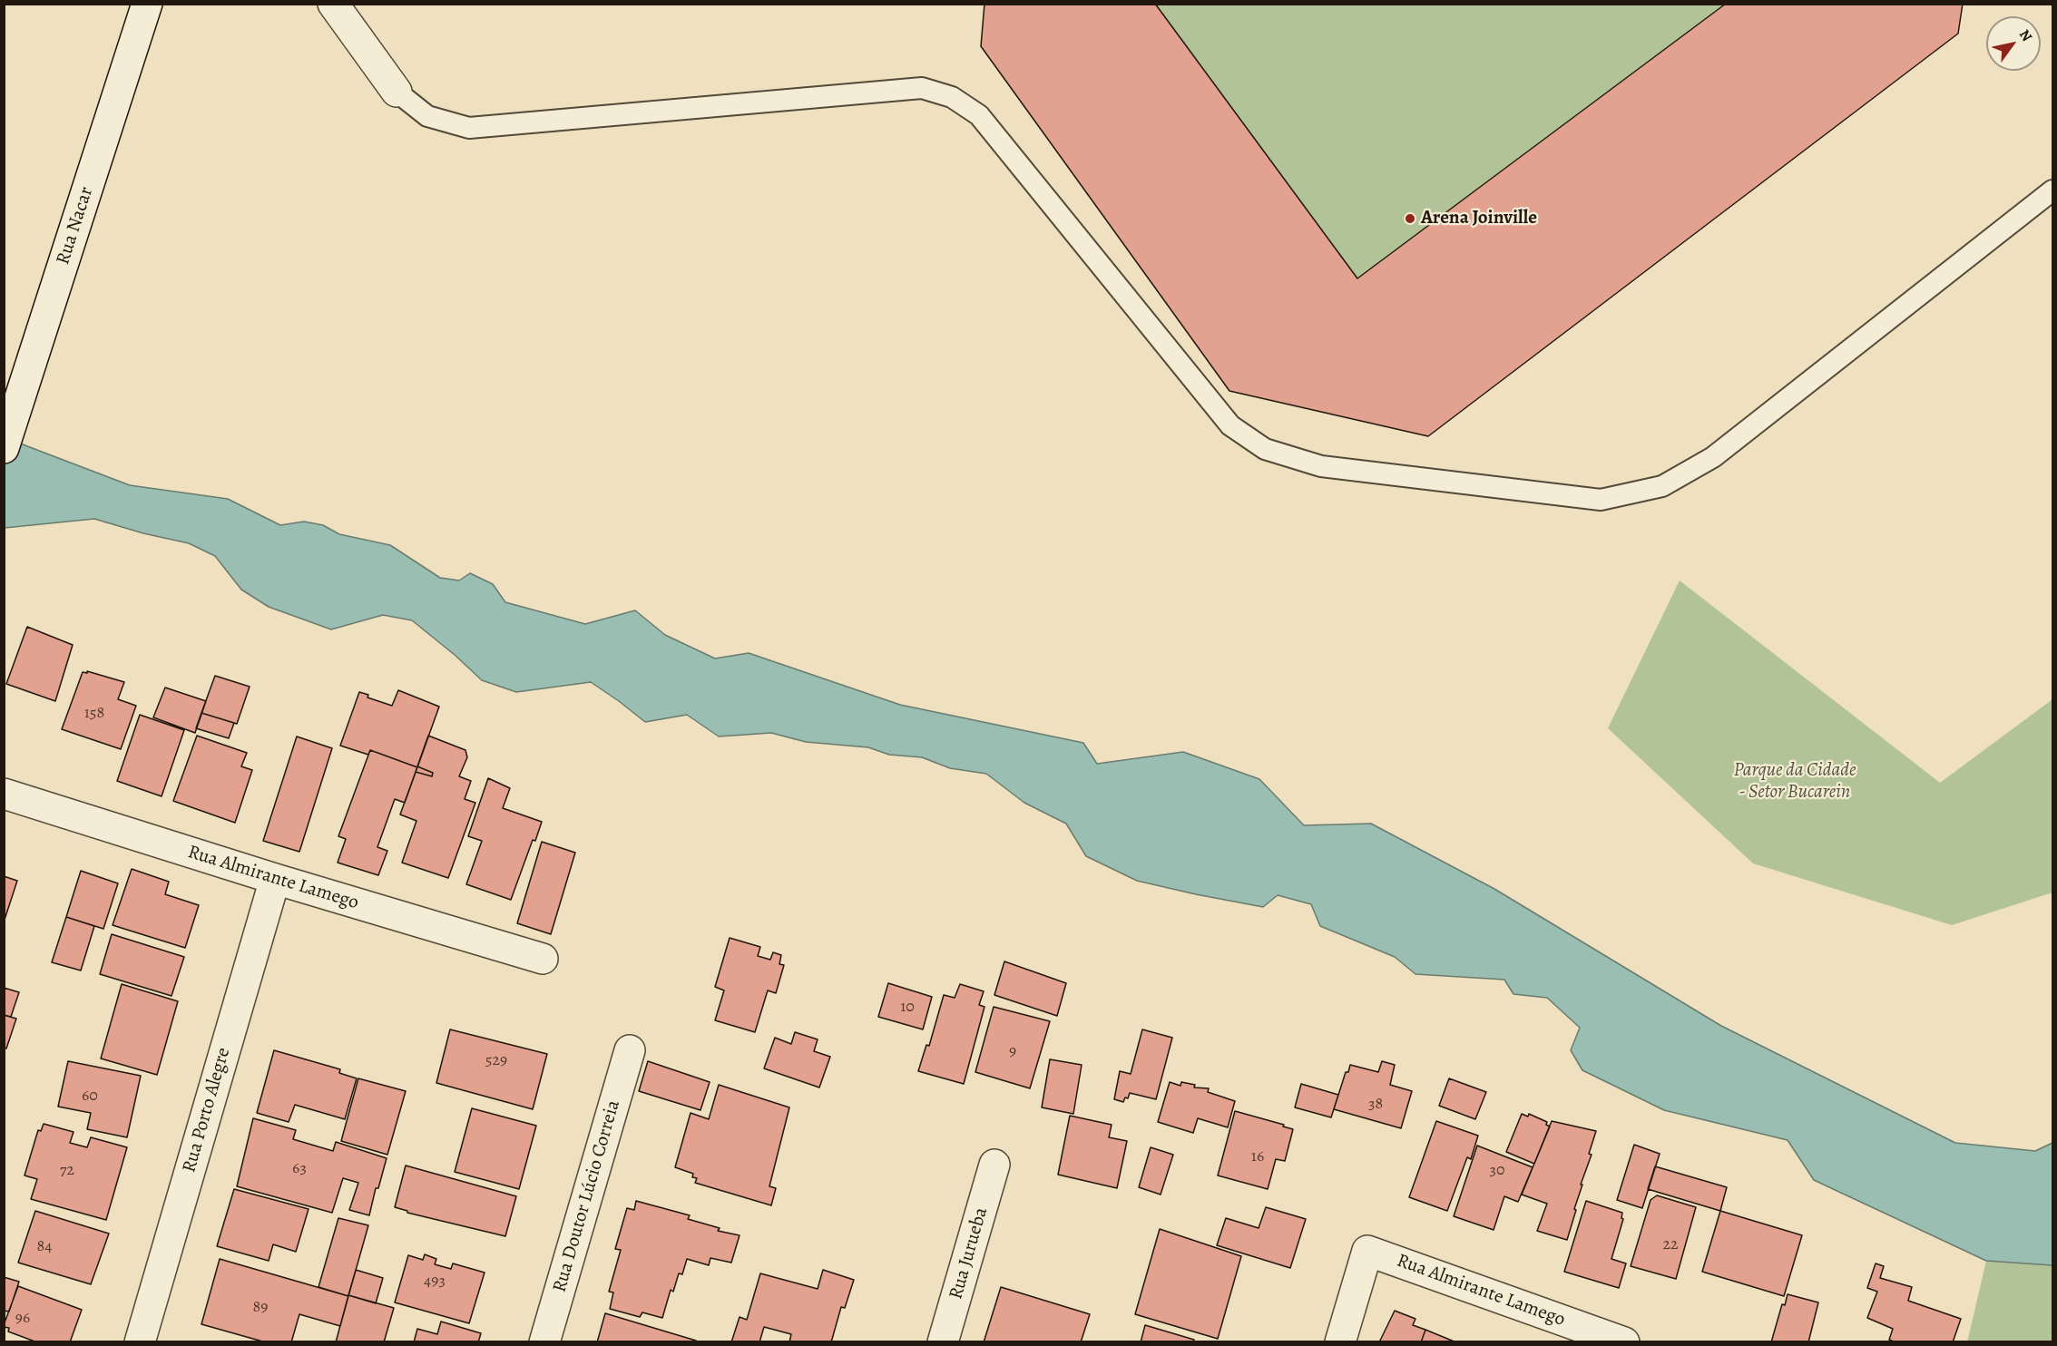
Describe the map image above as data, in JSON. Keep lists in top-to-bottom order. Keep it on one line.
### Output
{"streets":{"street":["Rua Nacar","Rua Almirante Lamego","Rua Porto Alegre","Rua Doutor Lúcio Correia","Rua Jurueba"]},"crossings":[["Rua Almirante Lamego","Rua Porto Alegre"]],"parks":["Parque da Cidade - Setor Bucarein"],"places":["Arena Joinville"],"house_numbers":["158","10","9","529","60","38","16","63","72","30","22","84","493","89","96"],"north":"top right"}
